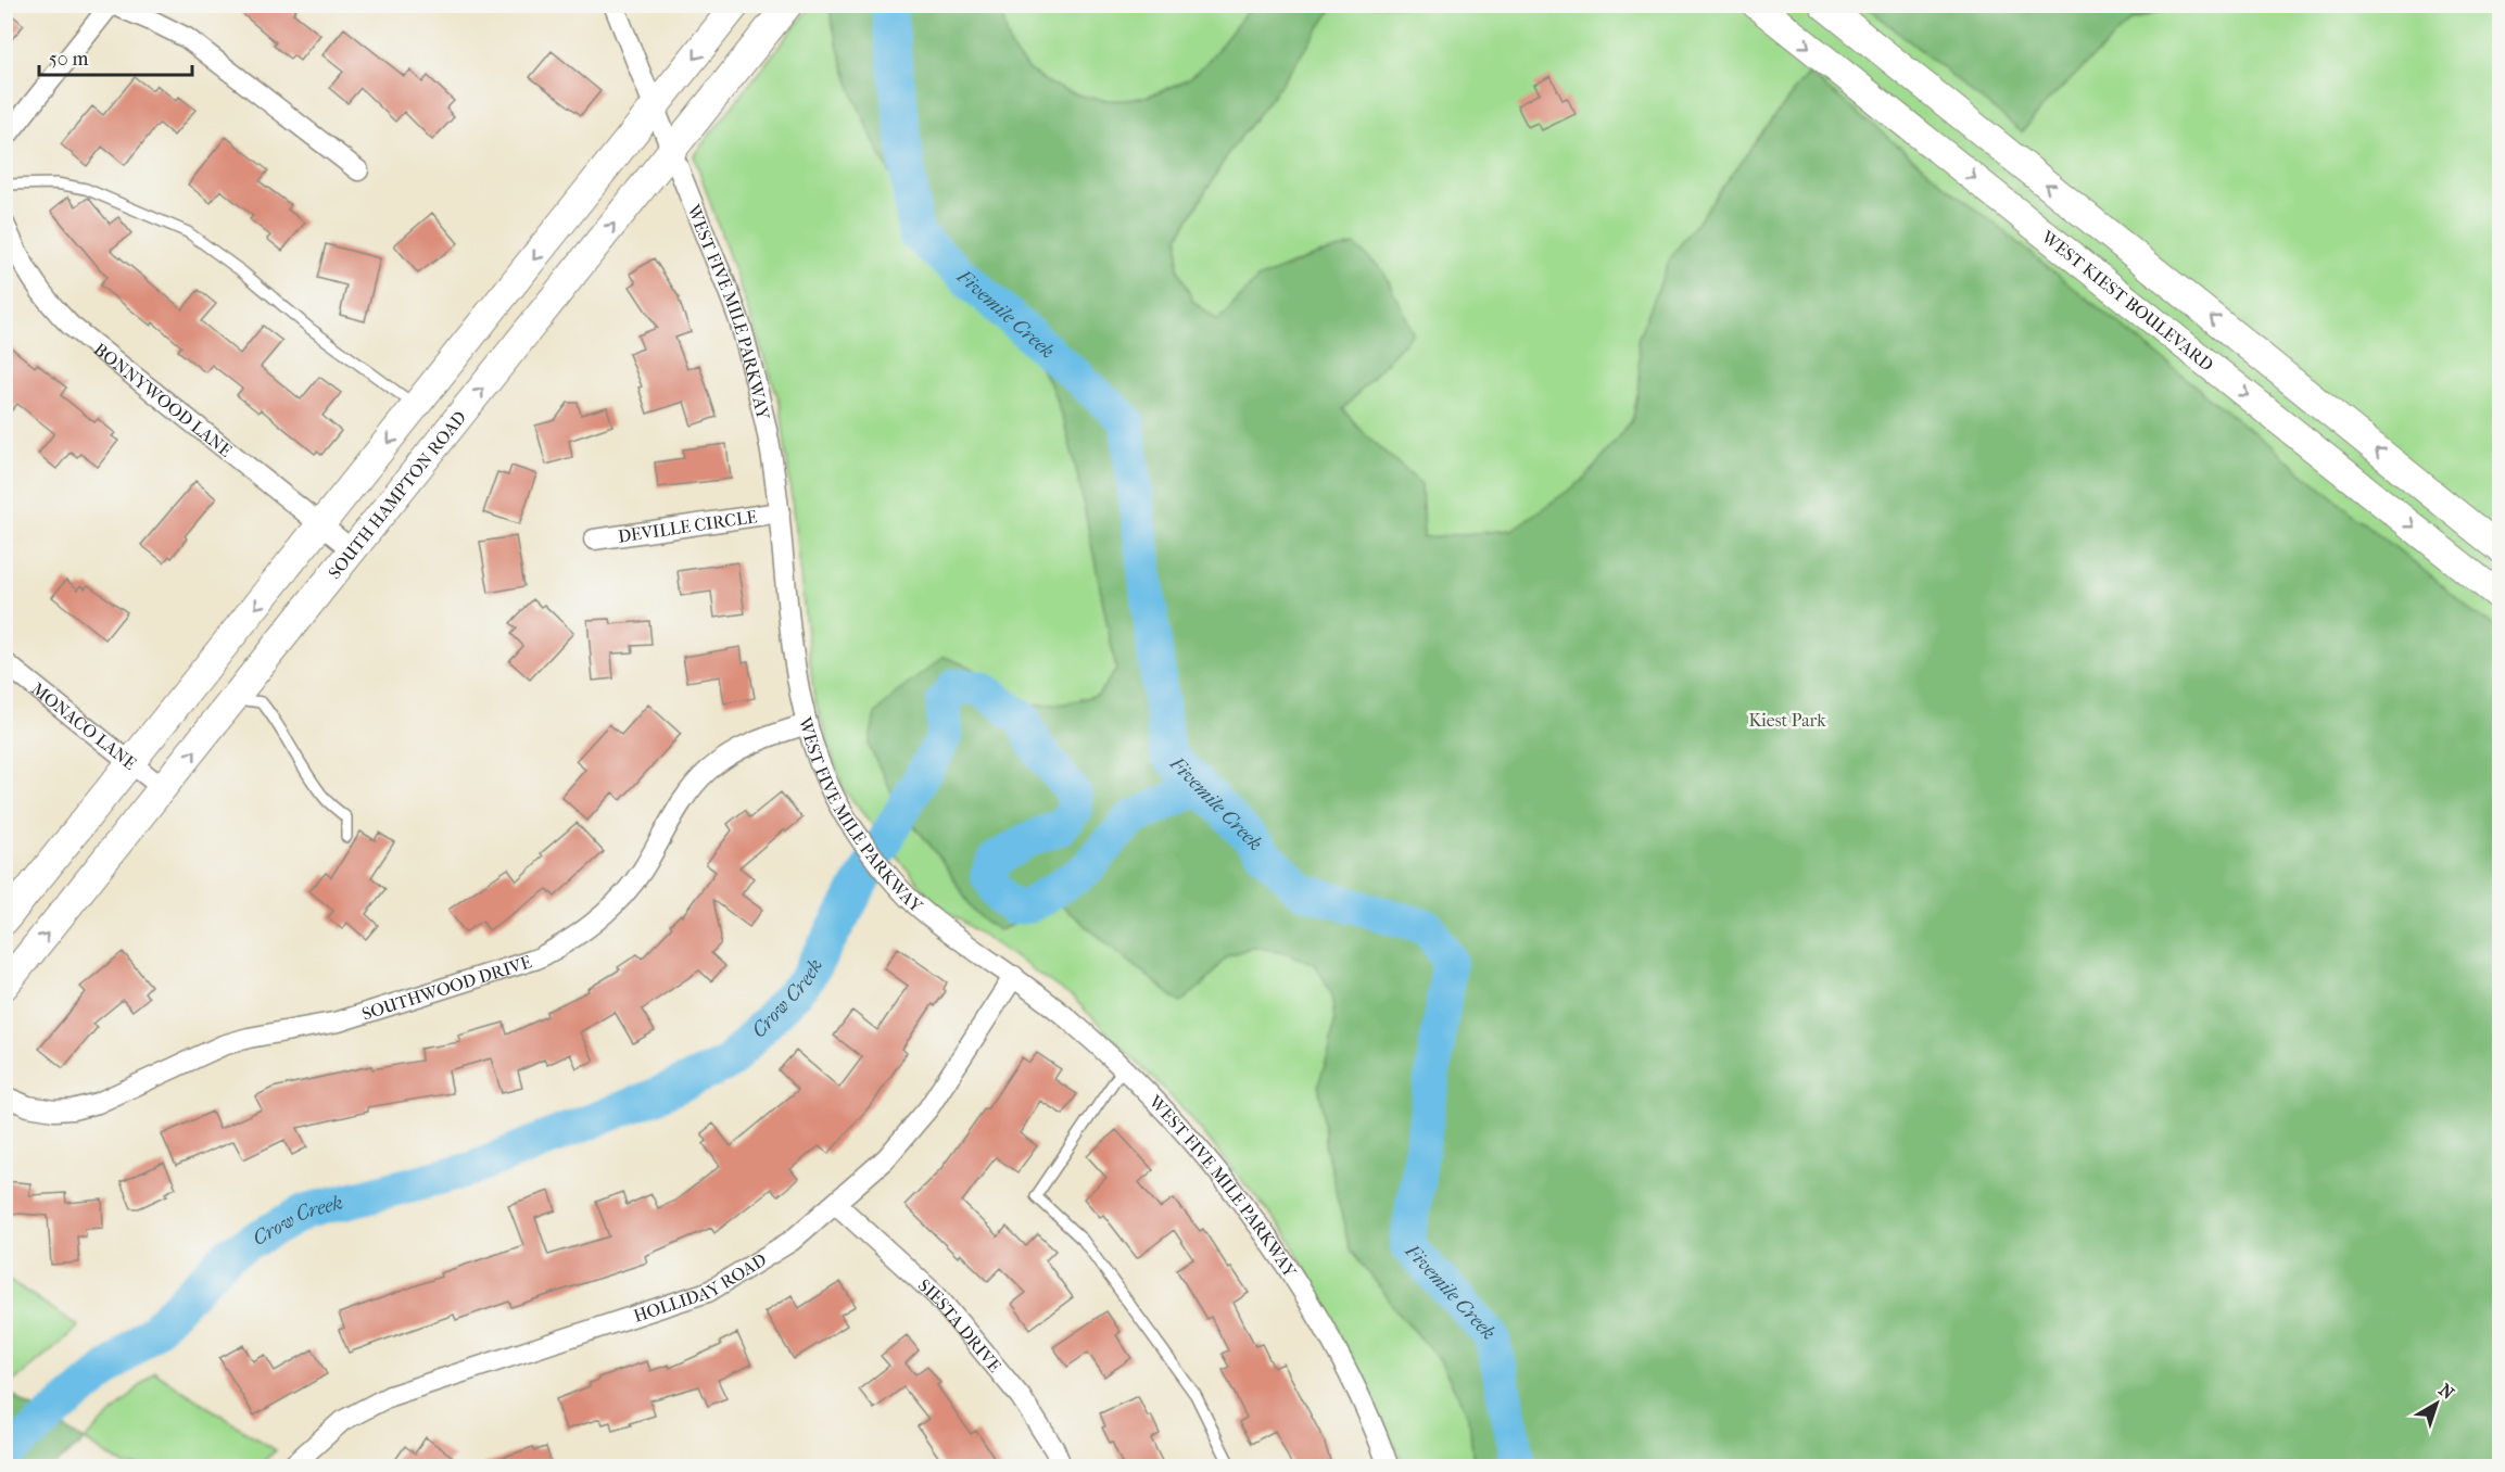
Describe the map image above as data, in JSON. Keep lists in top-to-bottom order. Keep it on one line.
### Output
{"streets":{"main road":["WEST KIEST BOULEVARD","SOUTH HAMPTON ROAD"],"street":["WEST FIVE MILE PARKWAY","BONNYWOOD LANE","DEVILLE CIRCLE","MONACO LANE","SOUTHWOOD DRIVE","HOLLIDAY ROAD","SIESTA DRIVE"]},"crossings":[["WEST FIVE MILE PARKWAY","SOUTH HAMPTON ROAD"],["WEST FIVE MILE PARKWAY","DEVILLE CIRCLE"],["WEST FIVE MILE PARKWAY","SOUTHWOOD DRIVE"],["WEST FIVE MILE PARKWAY","HOLLIDAY ROAD"],["BONNYWOOD LANE","SOUTH HAMPTON ROAD"],["SOUTH HAMPTON ROAD","MONACO LANE"],["HOLLIDAY ROAD","SIESTA DRIVE"]],"water":["Fivemile Creek","Crow Creek"],"parks":["Kiest Park"],"scale_bar":"50 m","north":"top right"}
